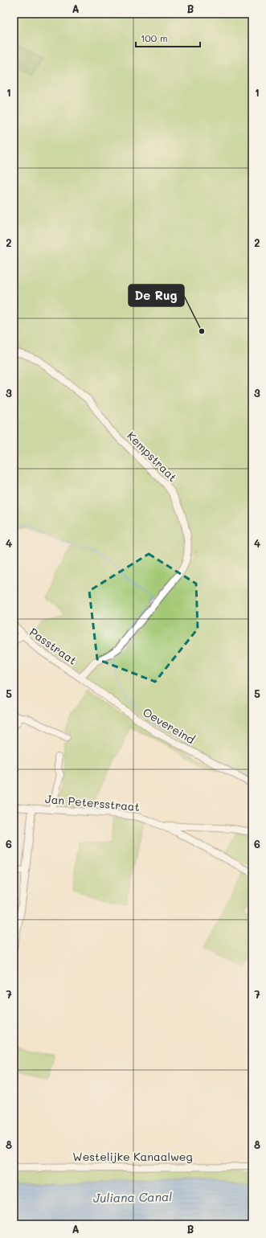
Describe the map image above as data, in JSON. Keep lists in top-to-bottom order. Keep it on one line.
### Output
{"streets":{"street":["Kempstraat","Passtraat","Oevereind","Jan Petersstraat","Westelijke Kanaalweg"]},"crossings":[["Kempstraat","Passtraat"],["Kempstraat","Oevereind"],["Passtraat","Oevereind"]],"water":["Juliana Canal"],"places":["De Rug"],"scale_bar":"100 m","grid":{"columns":["A","B"],"rows":["1","2","3","4","5","6","7","8"]}}
